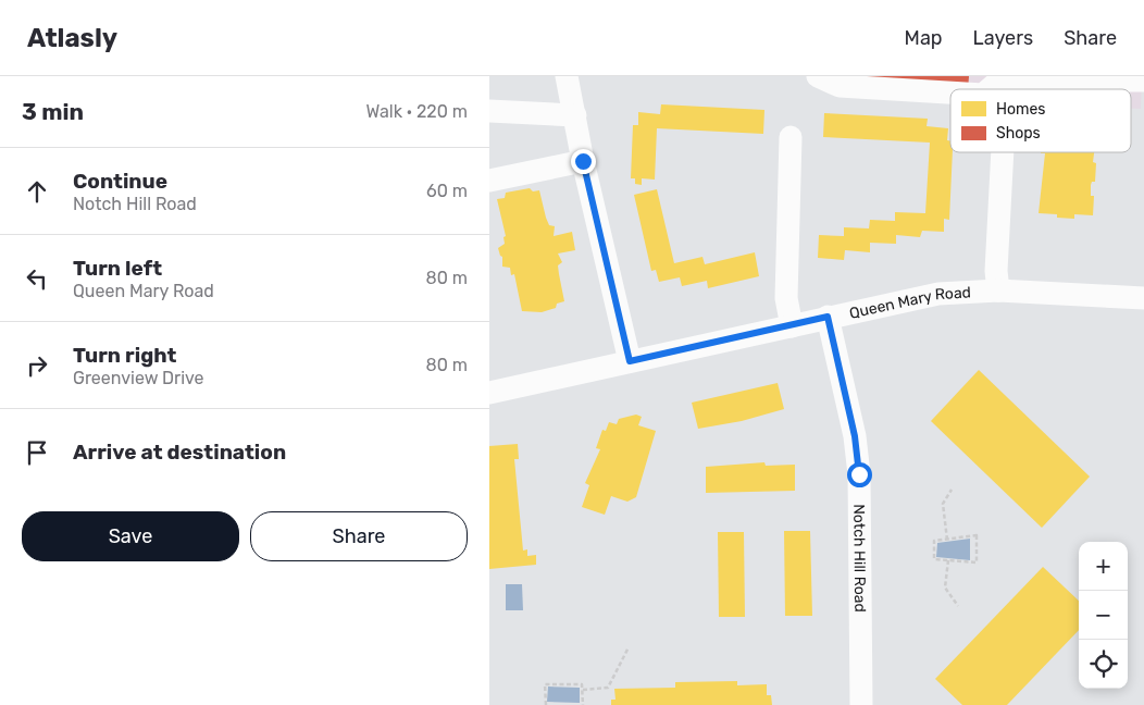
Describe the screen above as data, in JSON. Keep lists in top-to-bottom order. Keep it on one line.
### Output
{"streets":{"street":["Queen Mary Road","Notch Hill Road"]},"crossings":[["Queen Mary Road","Notch Hill Road"]],"legend":["Homes","Shops"],"page":{"header":"Atlasly","nav":["Map","Layers","Share"],"heading":["3 min","Walk · 220 m"],"list":[["Continue","Notch Hill Road","60 m"],["Turn left","Queen Mary Road","80 m"],["Turn right","Greenview Drive","80 m"],"Arrive at destination"],"buttons":["Save","Share"],"map_buttons":["+","−"]}}
